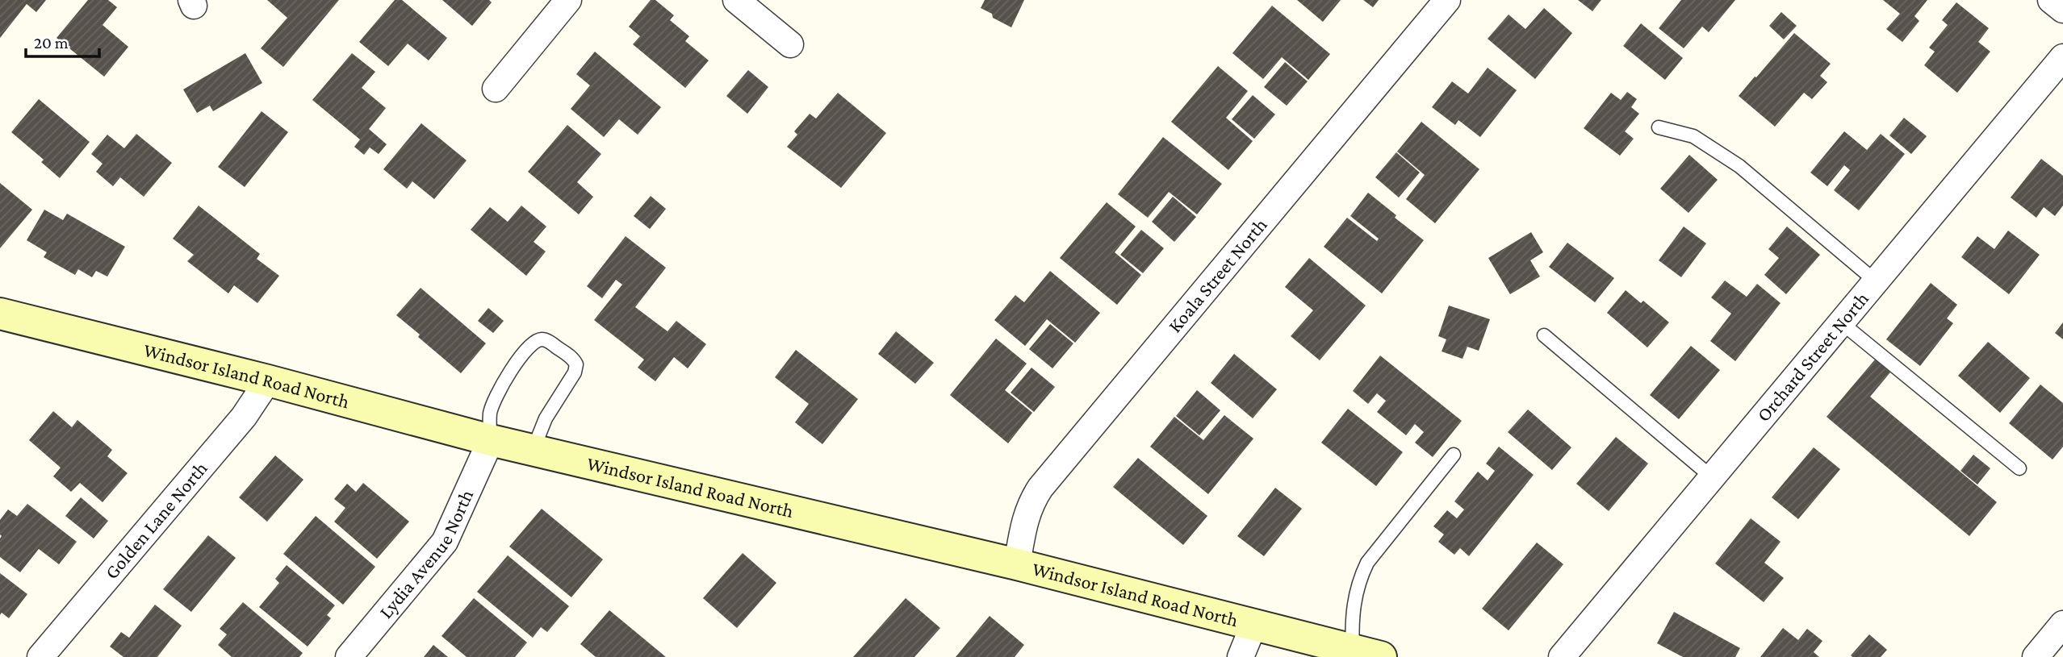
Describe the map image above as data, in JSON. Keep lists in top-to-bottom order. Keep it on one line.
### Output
{"streets":{"street":["Koala Street North","Orchard Street North","Windsor Island Road North","Golden Lane North","Lydia Avenue North"]},"crossings":[["Koala Street North","Windsor Island Road North"],["Windsor Island Road North","Golden Lane North"],["Windsor Island Road North","Lydia Avenue North"]],"scale_bar":"20 m"}
